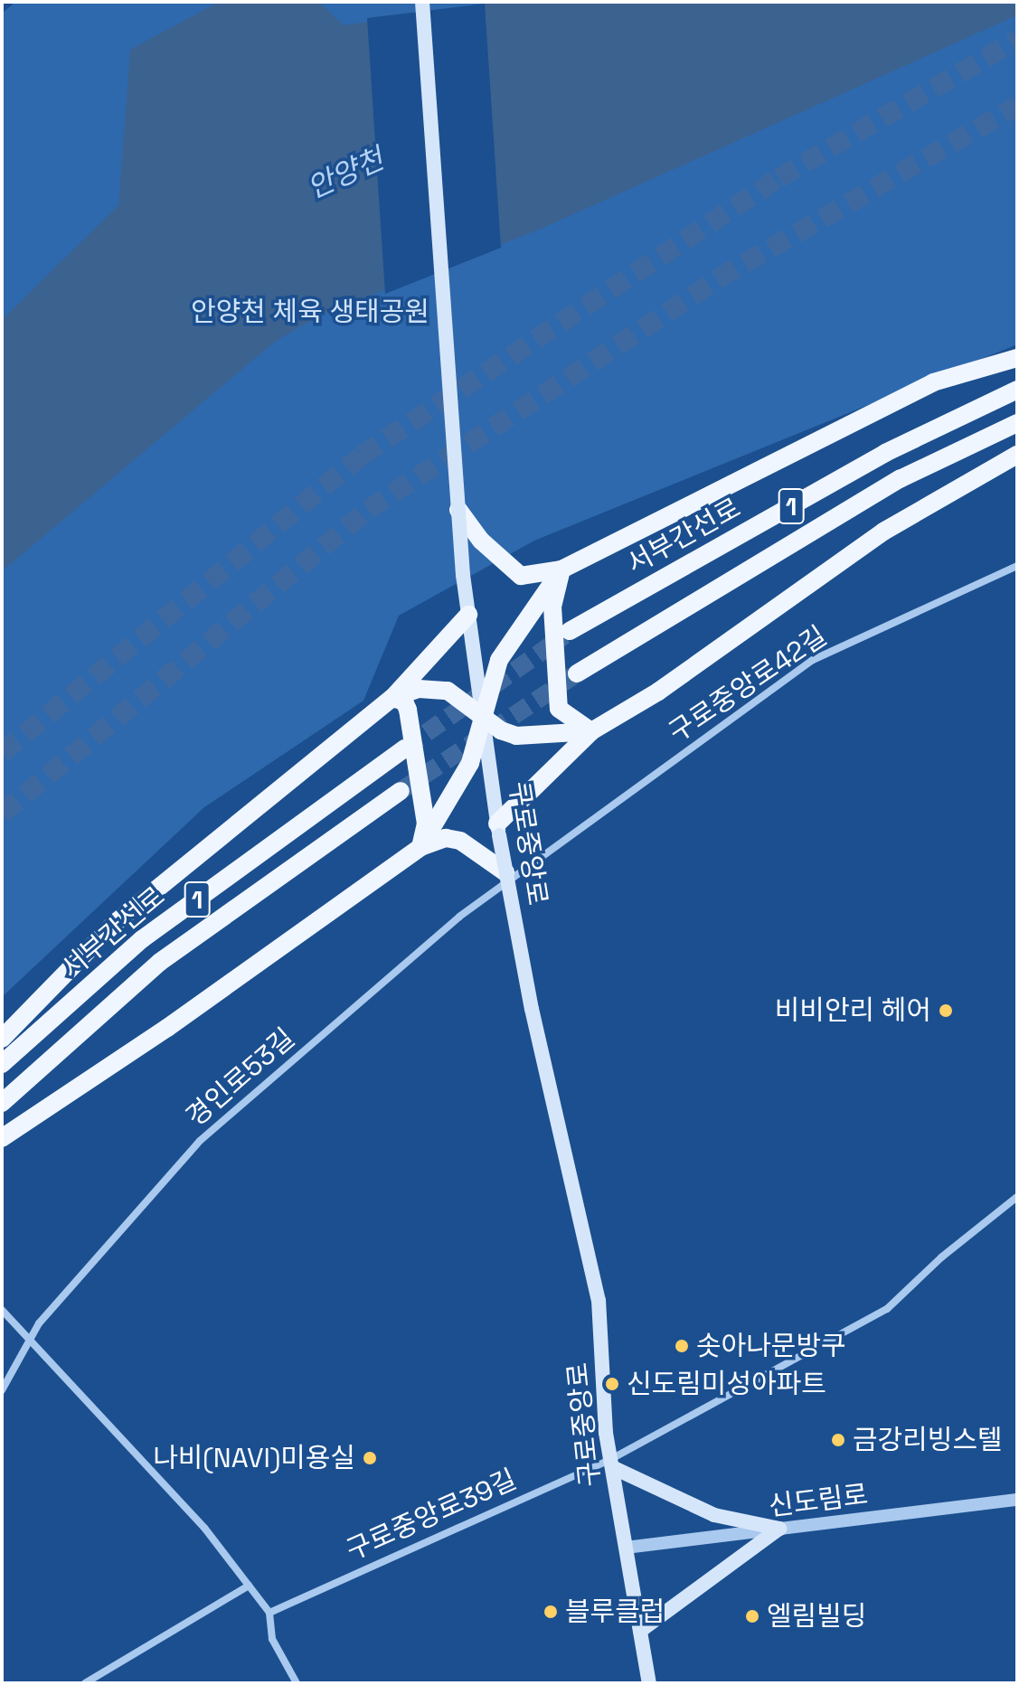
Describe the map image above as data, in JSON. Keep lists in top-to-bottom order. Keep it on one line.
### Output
{"streets":{"main road":["1","서부간선로","구로중앙로"],"street":["구로중앙로42길","경인로53길","신도림로","구로중앙로39길"]},"crossings":[["구로중앙로42길","경인로53길"],["구로중앙로","신도림로"],["구로중앙로","구로중앙로39길"]],"water":["안양천"],"parks":["안양천 체육 생태공원"],"places":["비비안리 헤어","솟아나문방구","신도림미성아파트","금강리빙스텔","나비(NAVI)미용실","블루클럽","엘림빌딩"]}
